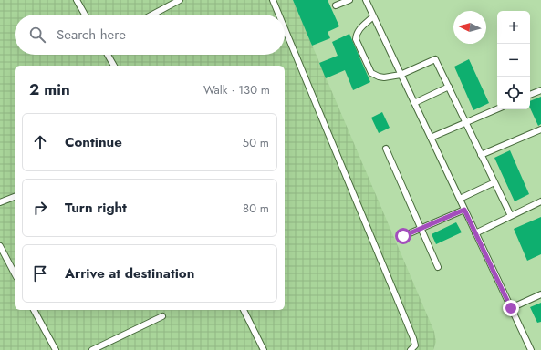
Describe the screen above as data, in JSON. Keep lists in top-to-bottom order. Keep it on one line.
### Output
{"north":"left","page":{"map_buttons":["+","−"],"search":"Search here","heading":["2 min","Walk · 130 m"],"list":[["Continue","50 m"],["Turn right","80 m"],"Arrive at destination"]}}
